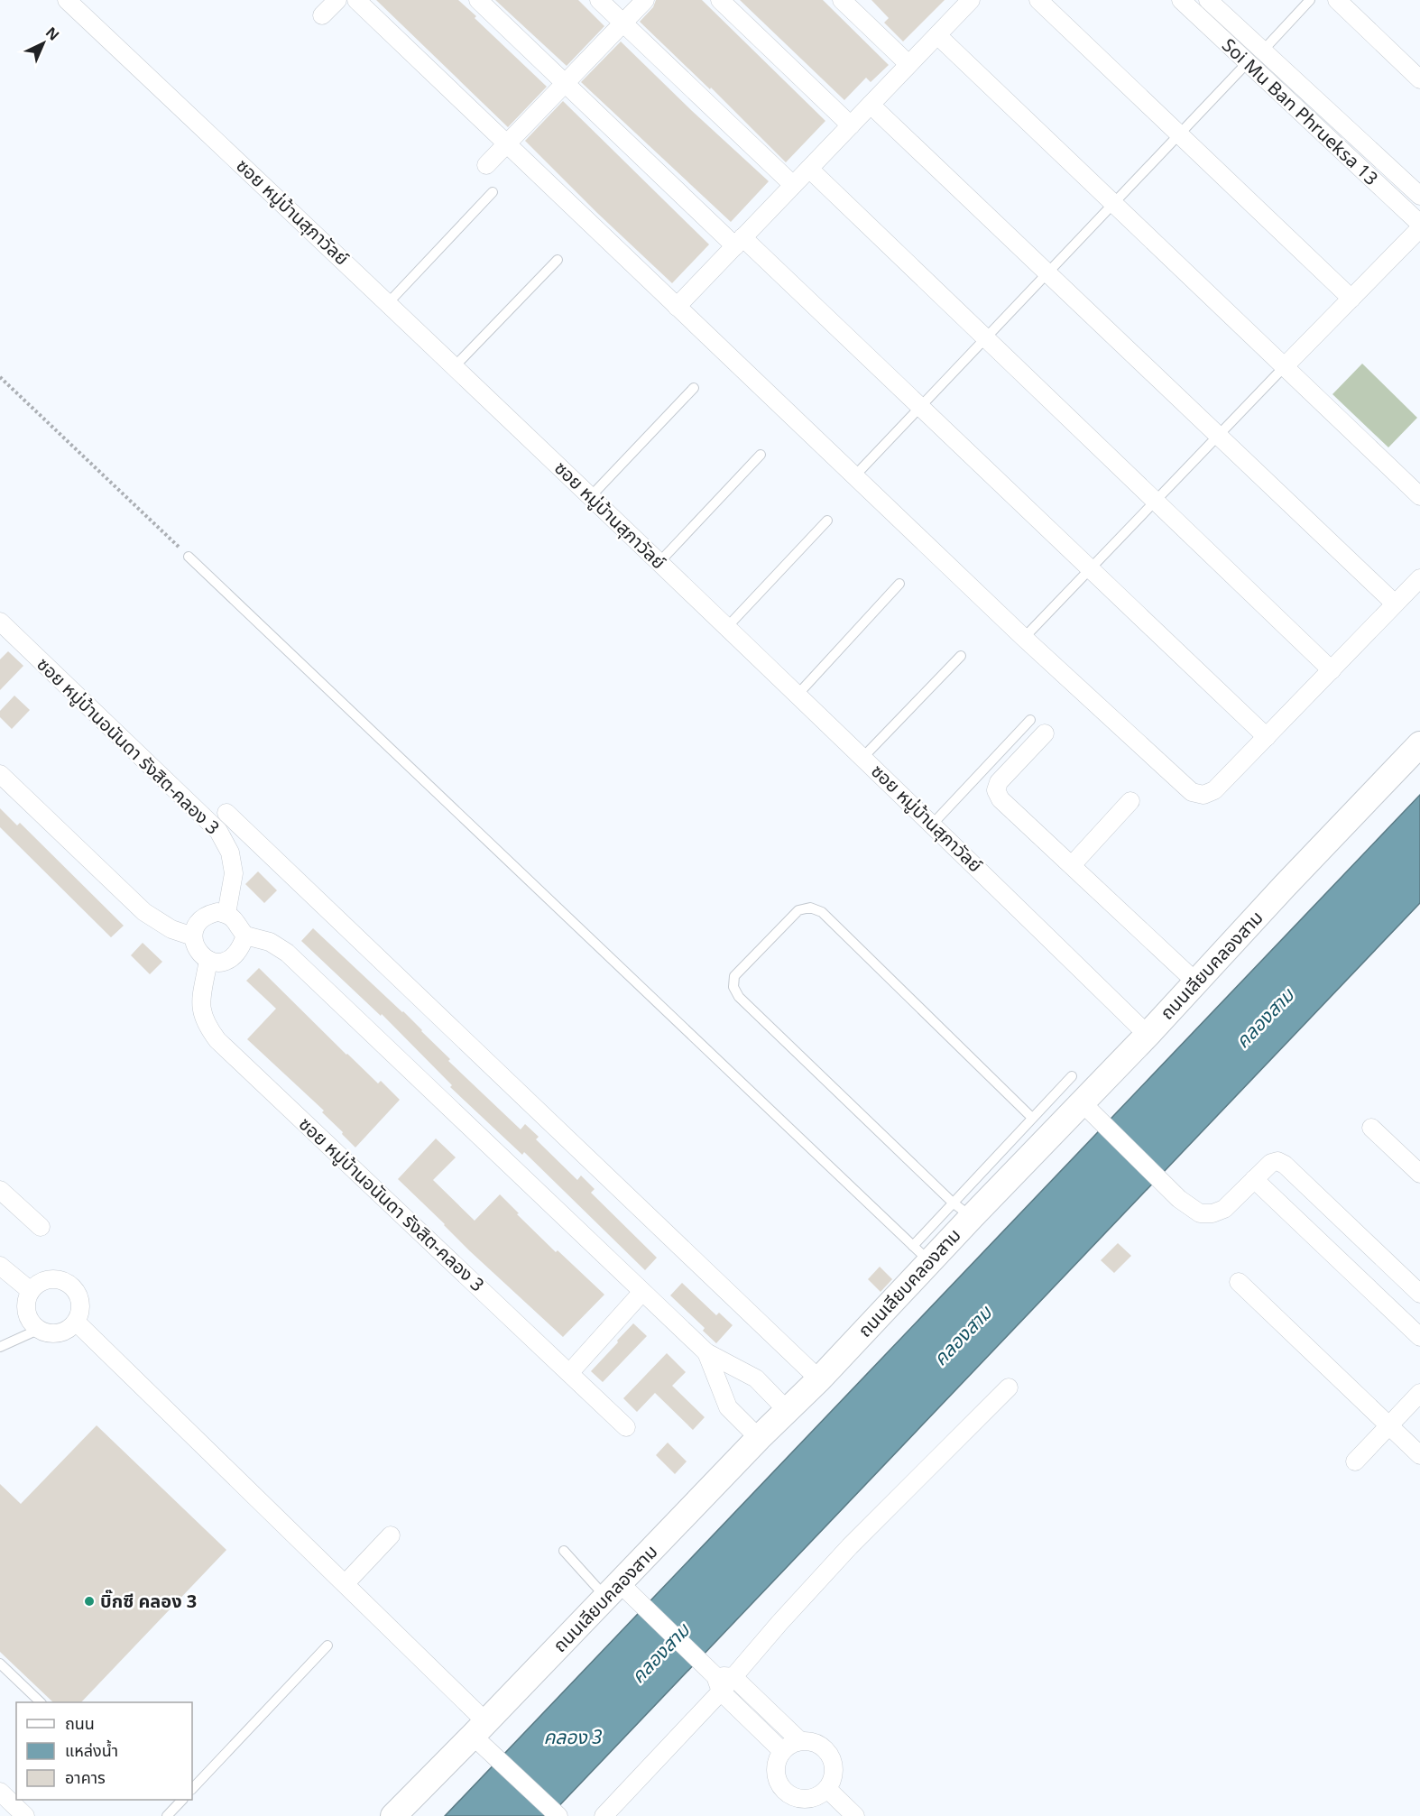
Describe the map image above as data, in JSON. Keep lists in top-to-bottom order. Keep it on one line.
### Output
{"streets":{"main road":["ถนนเลียบคลองสาม"],"street":["Soi Mu Ban Phrueksa 13","ซอย หมู่บ้านสุภาวัลย์","ซอย หมู่บ้านอนันดา รังสิต-คลอง 3"]},"crossings":[["ซอย หมู่บ้านสุภาวัลย์","ถนนเลียบคลองสาม"]],"water":["คลองสาม","คลอง 3"],"places":["บิ๊กซี คลอง 3"],"legend":["ถนน","แหล่งน้ำ","อาคาร"],"north":"top right"}
